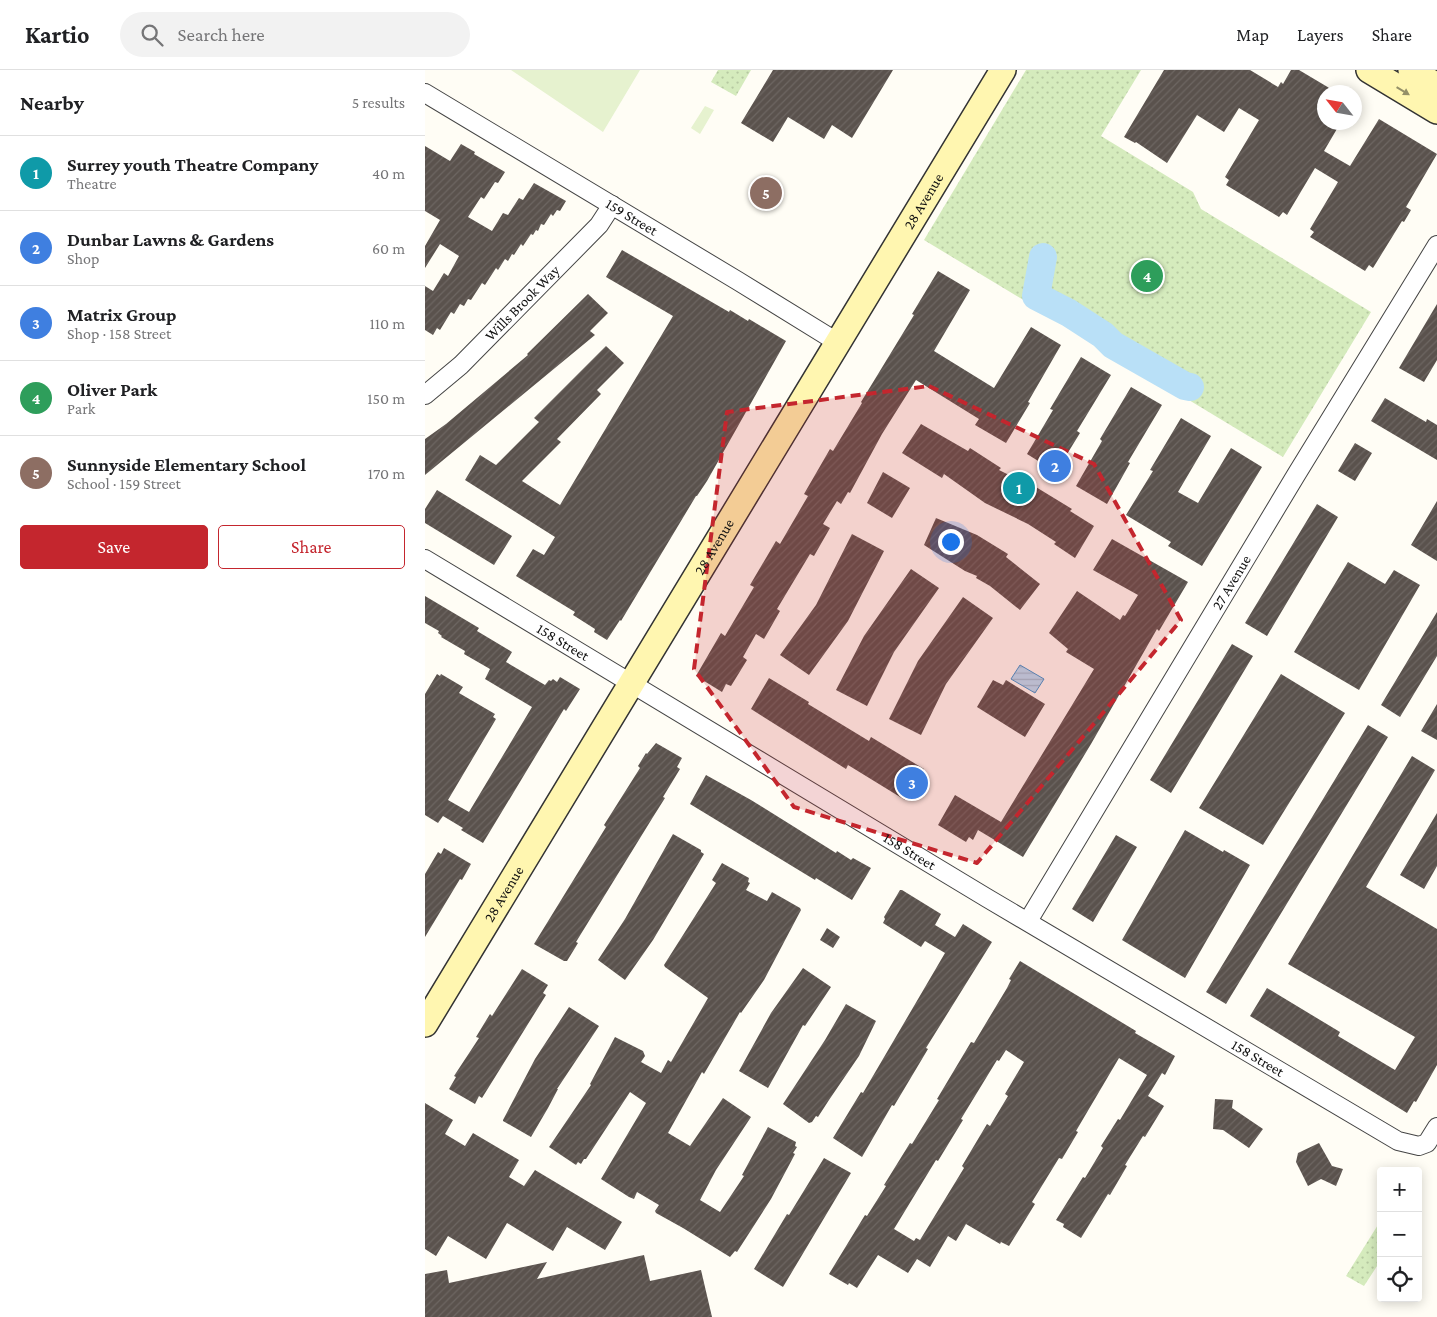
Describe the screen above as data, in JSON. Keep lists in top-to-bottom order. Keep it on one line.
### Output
{"streets":{"street":["28 Avenue","159 Street","Wills Brook Way","27 Avenue","158 Street"]},"crossings":[["28 Avenue","159 Street"],["28 Avenue","158 Street"],["159 Street","Wills Brook Way"],["27 Avenue","158 Street"]],"north":"top left","page":{"header":"Kartio","search":"Search here","nav":["Map","Layers","Share"],"heading":["Nearby","5 results"],"list":[{"mark":"1","name":"Surrey youth Theatre Company","note":"Theatre","value":"40 m"},{"mark":"2","name":"Dunbar Lawns & Gardens","note":"Shop","value":"60 m"},{"mark":"3","name":"Matrix Group","note":"Shop · 158 Street","value":"110 m"},{"mark":"4","name":"Oliver Park","note":"Park","value":"150 m"},{"mark":"5","name":"Sunnyside Elementary School","note":"School · 159 Street","value":"170 m"}],"pins":["5","4","2","1","3"],"buttons":["Save","Share"],"map_buttons":["+","−"]}}
